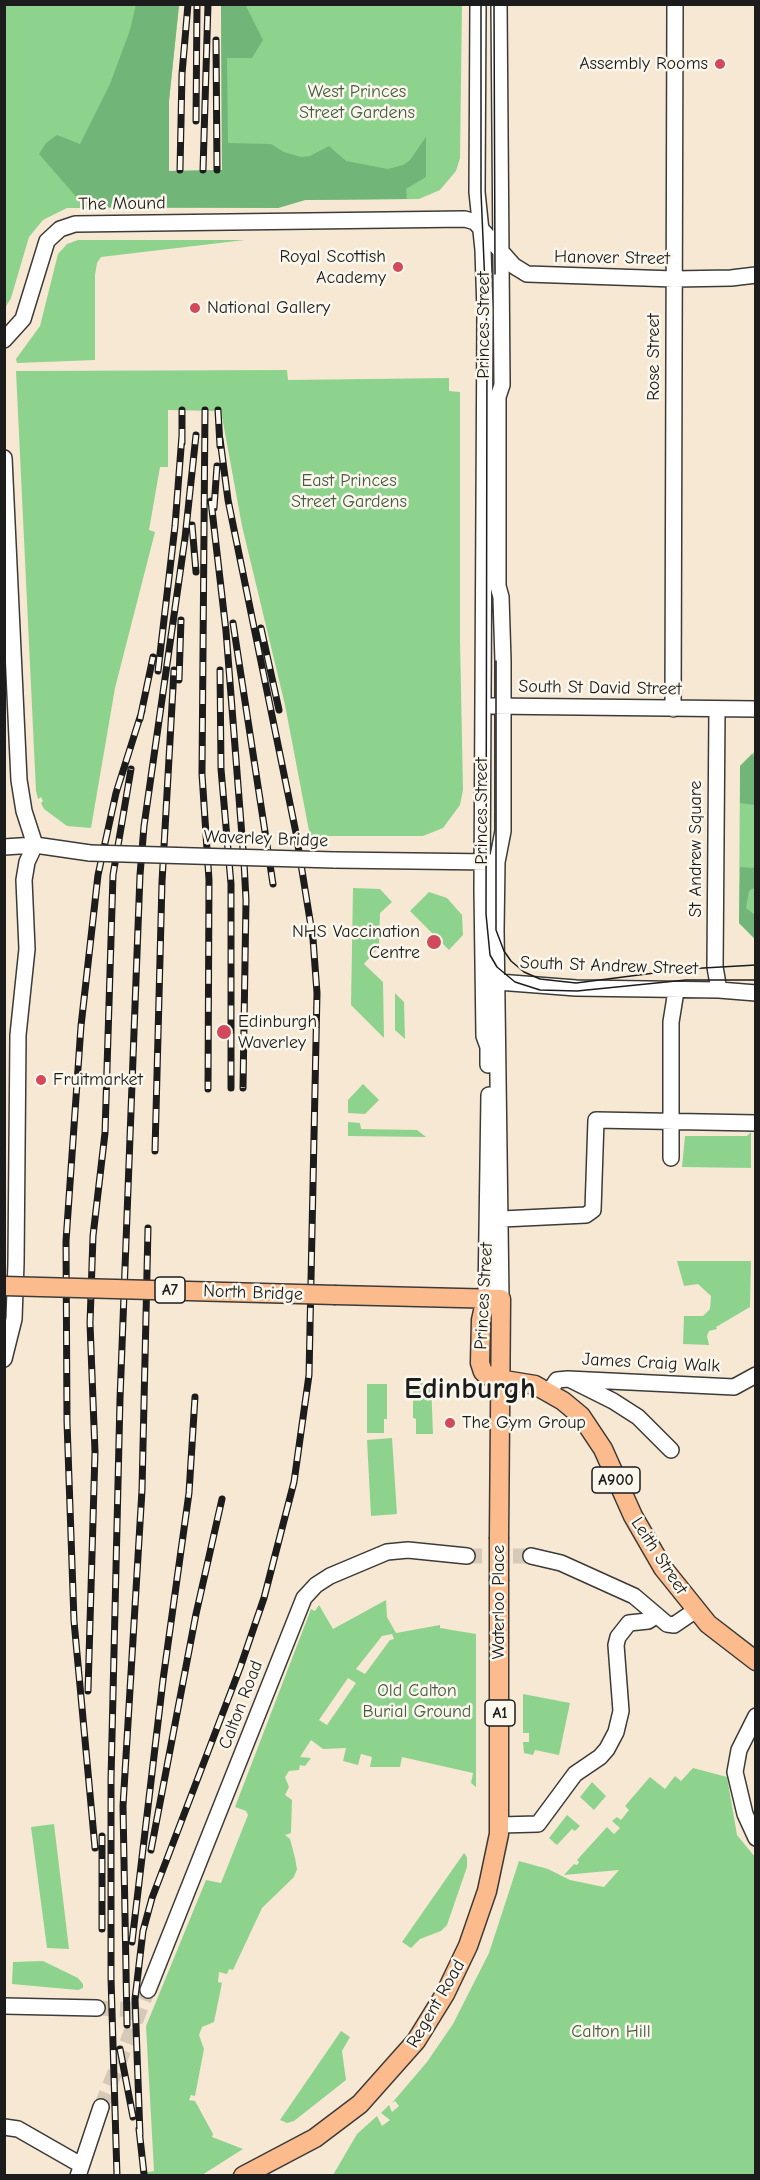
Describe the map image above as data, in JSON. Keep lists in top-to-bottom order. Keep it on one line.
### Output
{"streets":{"main road":["Princes Street","A7","North Bridge","A900","Leith Street","Waterloo Place","A1","Regent Road"],"street":["The Mound","Hanover Street","Rose Street","South St David Street","Waverley Bridge","St Andrew Square","South St Andrew Street","James Craig Walk","Calton Road"]},"crossings":[["The Mound","Princes Street"],["Hanover Street","Princes Street"],["Hanover Street","Rose Street"],["Princes Street","South St David Street"],["Princes Street","Waverley Bridge"],["Princes Street","South St Andrew Street"],["Princes Street","North Bridge"],["Princes Street","A900"],["Princes Street","Leith Street"],["Princes Street","Waterloo Place"],["Rose Street","South St David Street"],["South St David Street","St Andrew Square"],["St Andrew Square","South St Andrew Street"],["James Craig Walk","Leith Street"],["A900","Leith Street"],["Leith Street","Waterloo Place"],["Waterloo Place","Regent Road"]],"districts":["Edinburgh"],"parks":["West Princes Street Gardens","East Princes Street Gardens","Old Calton Burial Ground","Calton Hill"],"places":["Assembly Rooms","Royal Scottish Academy","National Gallery","NHS Vaccination Centre","Edinburgh Waverley","Fruitmarket","The Gym Group"]}
